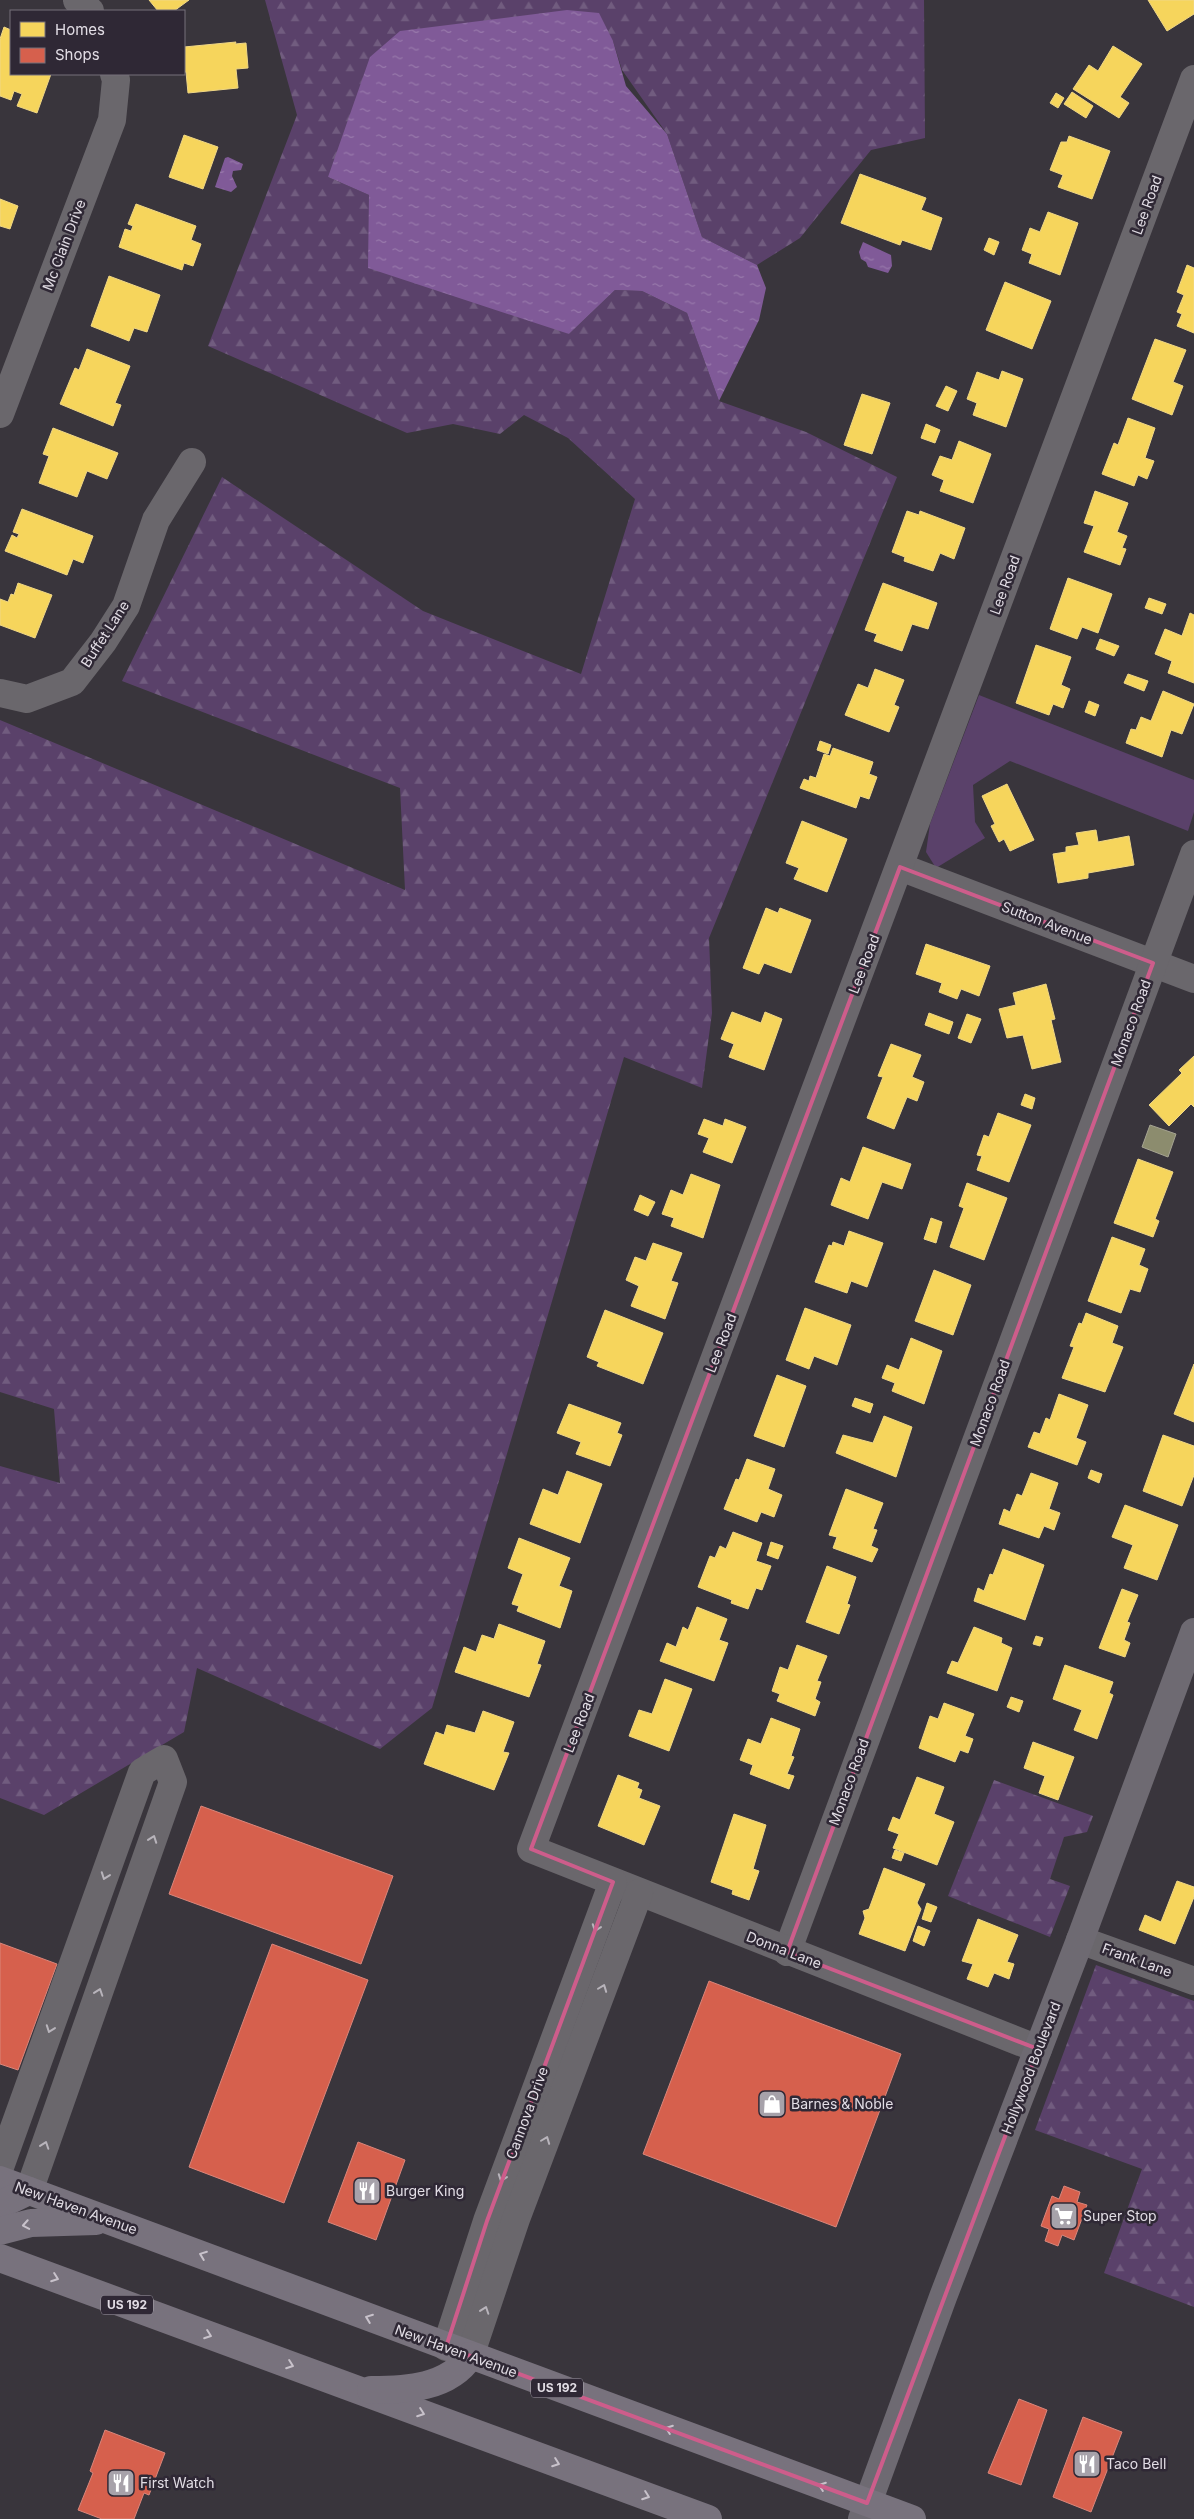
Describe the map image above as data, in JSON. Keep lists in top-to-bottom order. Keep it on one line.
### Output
{"streets":{"main road":["New Haven Avenue","US 192"],"street":["Lee Road","Mc Clain Drive","Buffet Lane","Sutton Avenue","Monaco Road","Donna Lane","Frank Lane","Hollywood Boulevard","Cannova Drive"]},"crossings":[["Lee Road","Sutton Avenue"],["Lee Road","Donna Lane"],["Sutton Avenue","Monaco Road"],["Monaco Road","Donna Lane"],["Donna Lane","Hollywood Boulevard"],["Donna Lane","Cannova Drive"],["Frank Lane","Hollywood Boulevard"],["Hollywood Boulevard","New Haven Avenue"],["Cannova Drive","New Haven Avenue"]],"places":{"shop":["Barnes & Noble"],"restaurant":["Burger King","Taco Bell","First Watch"],"supermarket":["Super Stop"]},"legend":["Homes","Shops"]}
